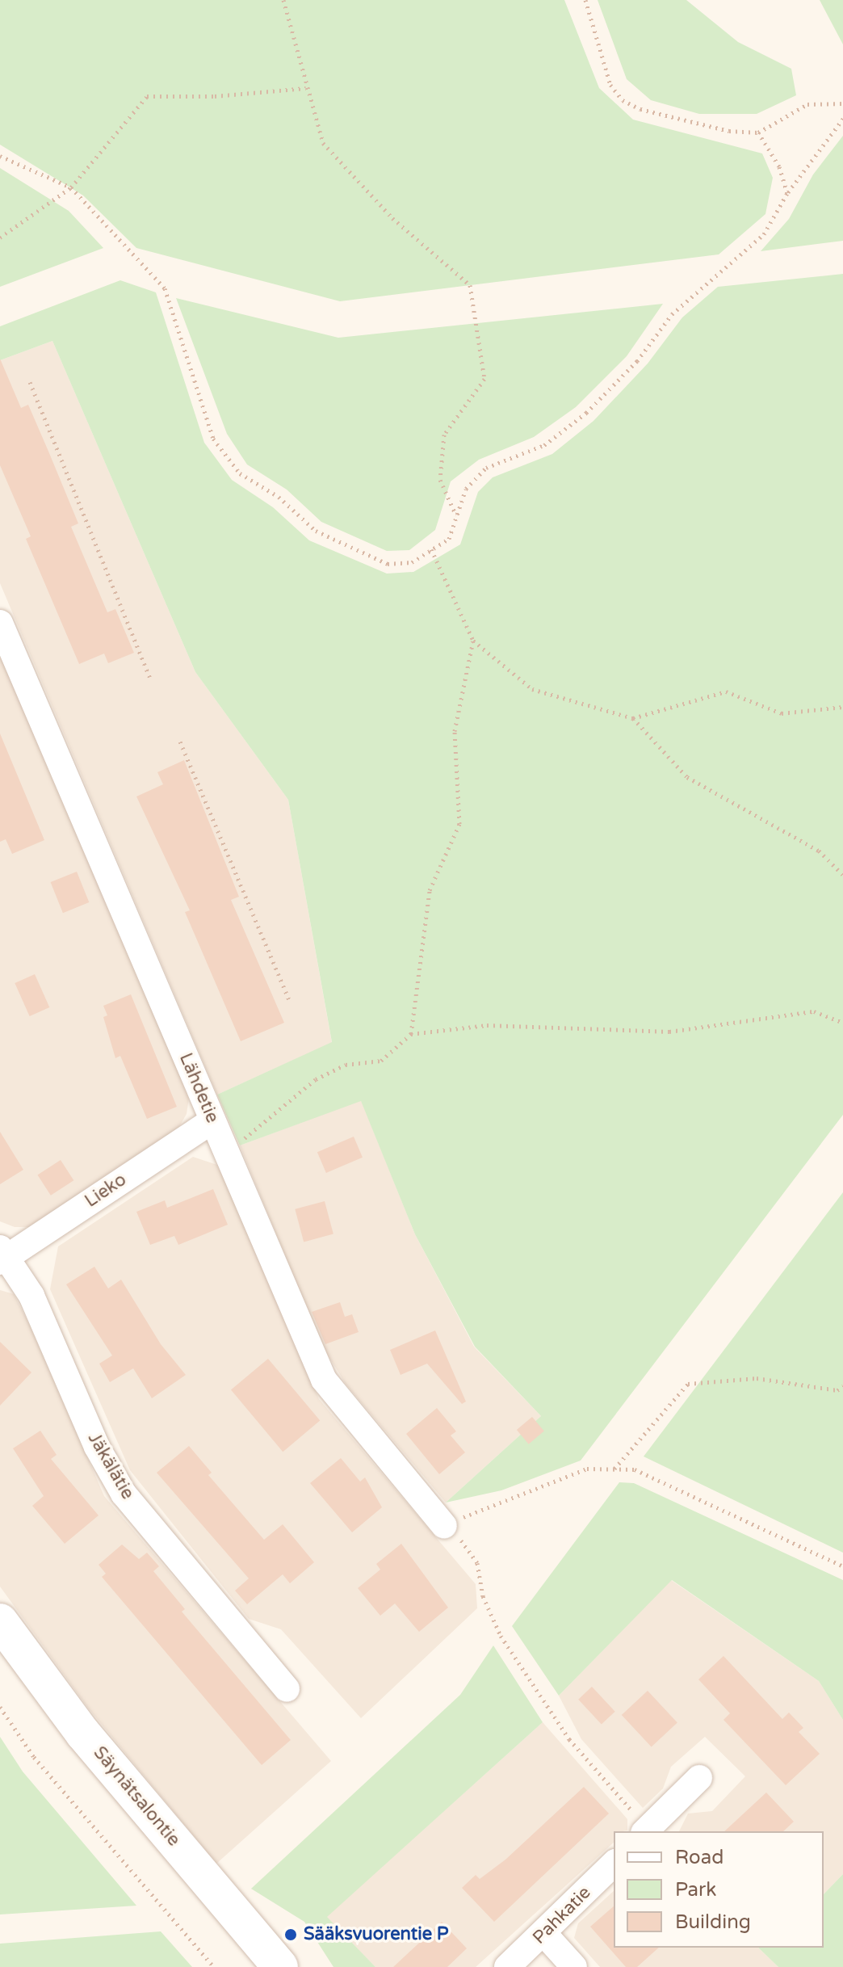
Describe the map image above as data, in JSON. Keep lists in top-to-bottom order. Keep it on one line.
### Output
{"streets":{"main road":["Säynätsalontie"],"street":["Lähdetie","Lieko","Jäkälätie","Pahkatie"]},"crossings":[["Lähdetie","Lieko"],["Lieko","Jäkälätie"]],"places":["Sääksvuorentie P"],"legend":["Road","Park","Building"]}
